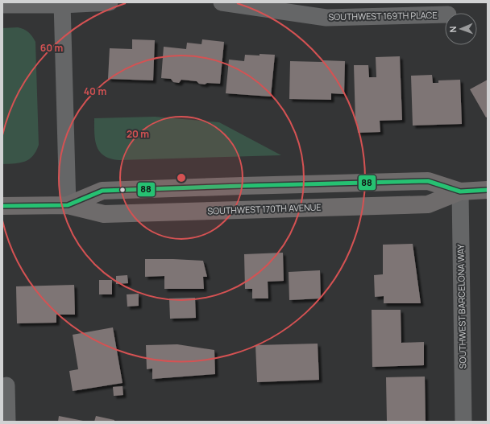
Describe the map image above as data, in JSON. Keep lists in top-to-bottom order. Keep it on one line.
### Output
{"streets":{"main road":["SOUTHWEST 170TH AVENUE"],"street":["SOUTHWEST 169TH PLACE","SOUTHWEST BARCELONA WAY"]},"crossings":[["SOUTHWEST 170TH AVENUE","SOUTHWEST BARCELONA WAY"]],"lines":["transit line 88"],"north":"left","rings":["60 m","40 m","20 m"]}
